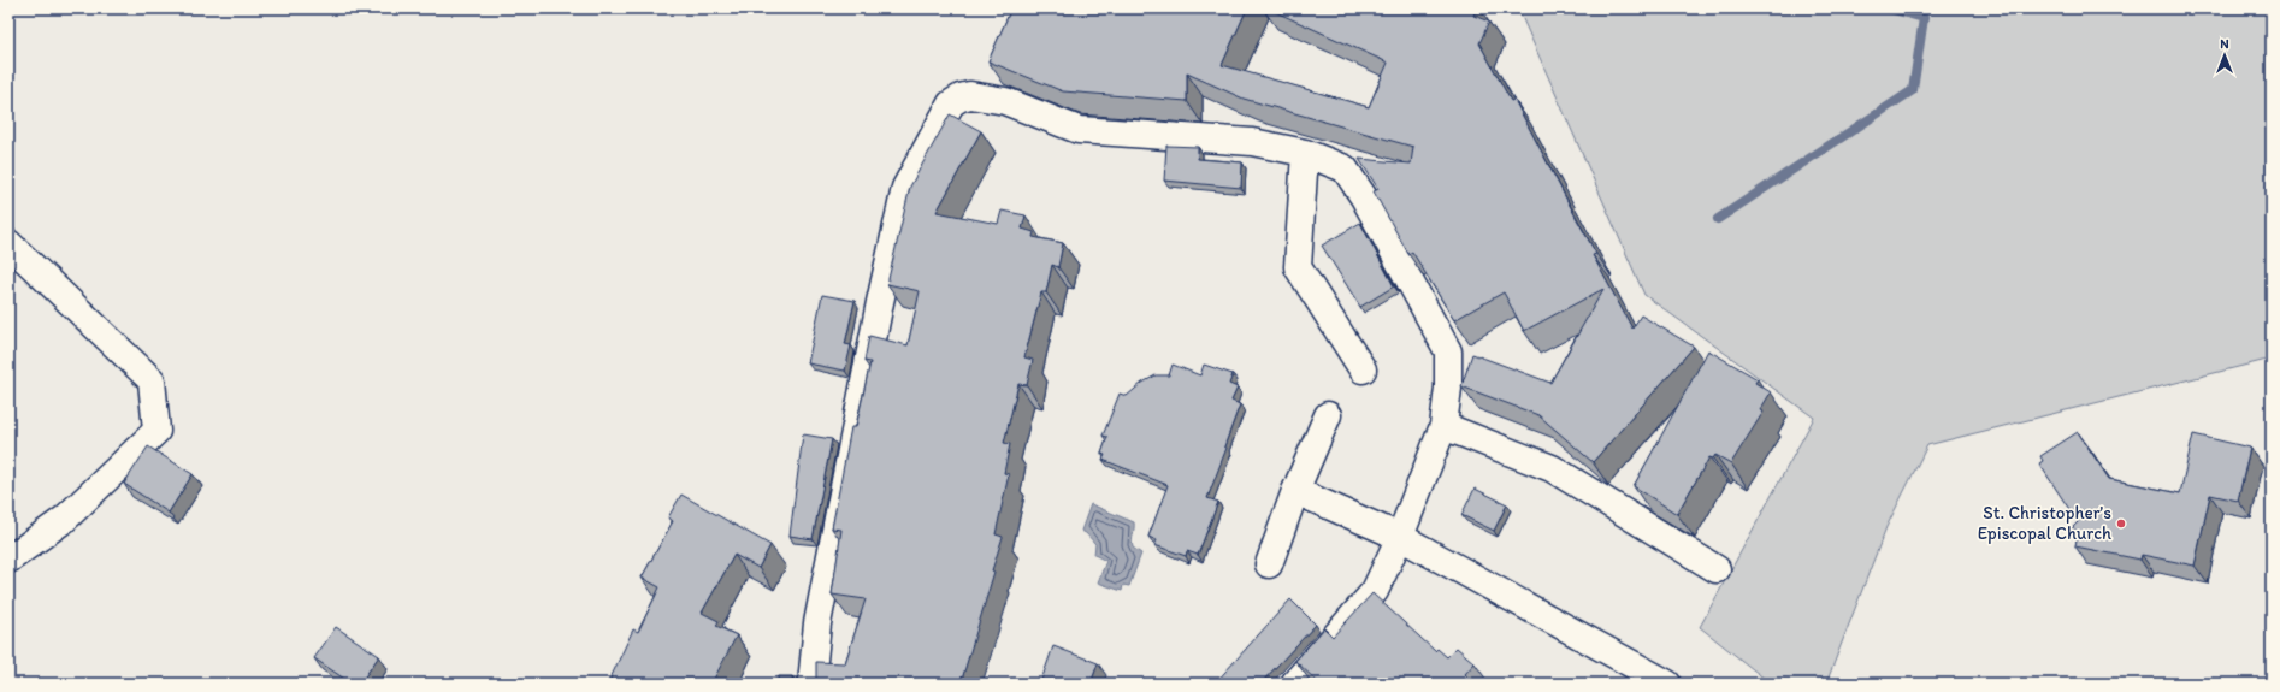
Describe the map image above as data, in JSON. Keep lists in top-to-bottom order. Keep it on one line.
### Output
{"places":["St. Christopher’s Episcopal Church"],"north":"top"}
